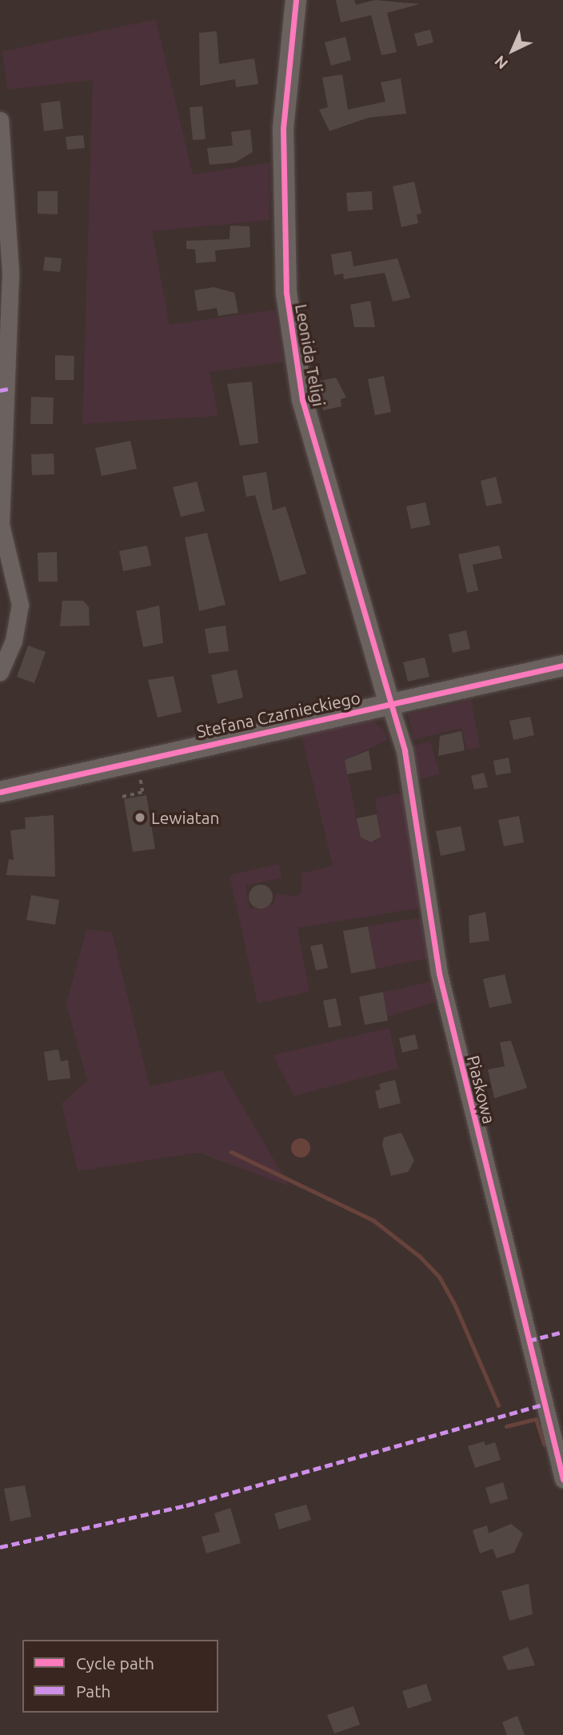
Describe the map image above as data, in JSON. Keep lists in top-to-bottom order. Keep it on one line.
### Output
{"streets":{"street":["Leonida Teligi","Stefana Czarnieckiego","Piaskowa"]},"crossings":[["Leonida Teligi","Stefana Czarnieckiego"],["Leonida Teligi","Piaskowa"],["Stefana Czarnieckiego","Piaskowa"]],"places":["Lewiatan"],"legend":["Cycle path","Path"],"north":"bottom left"}
